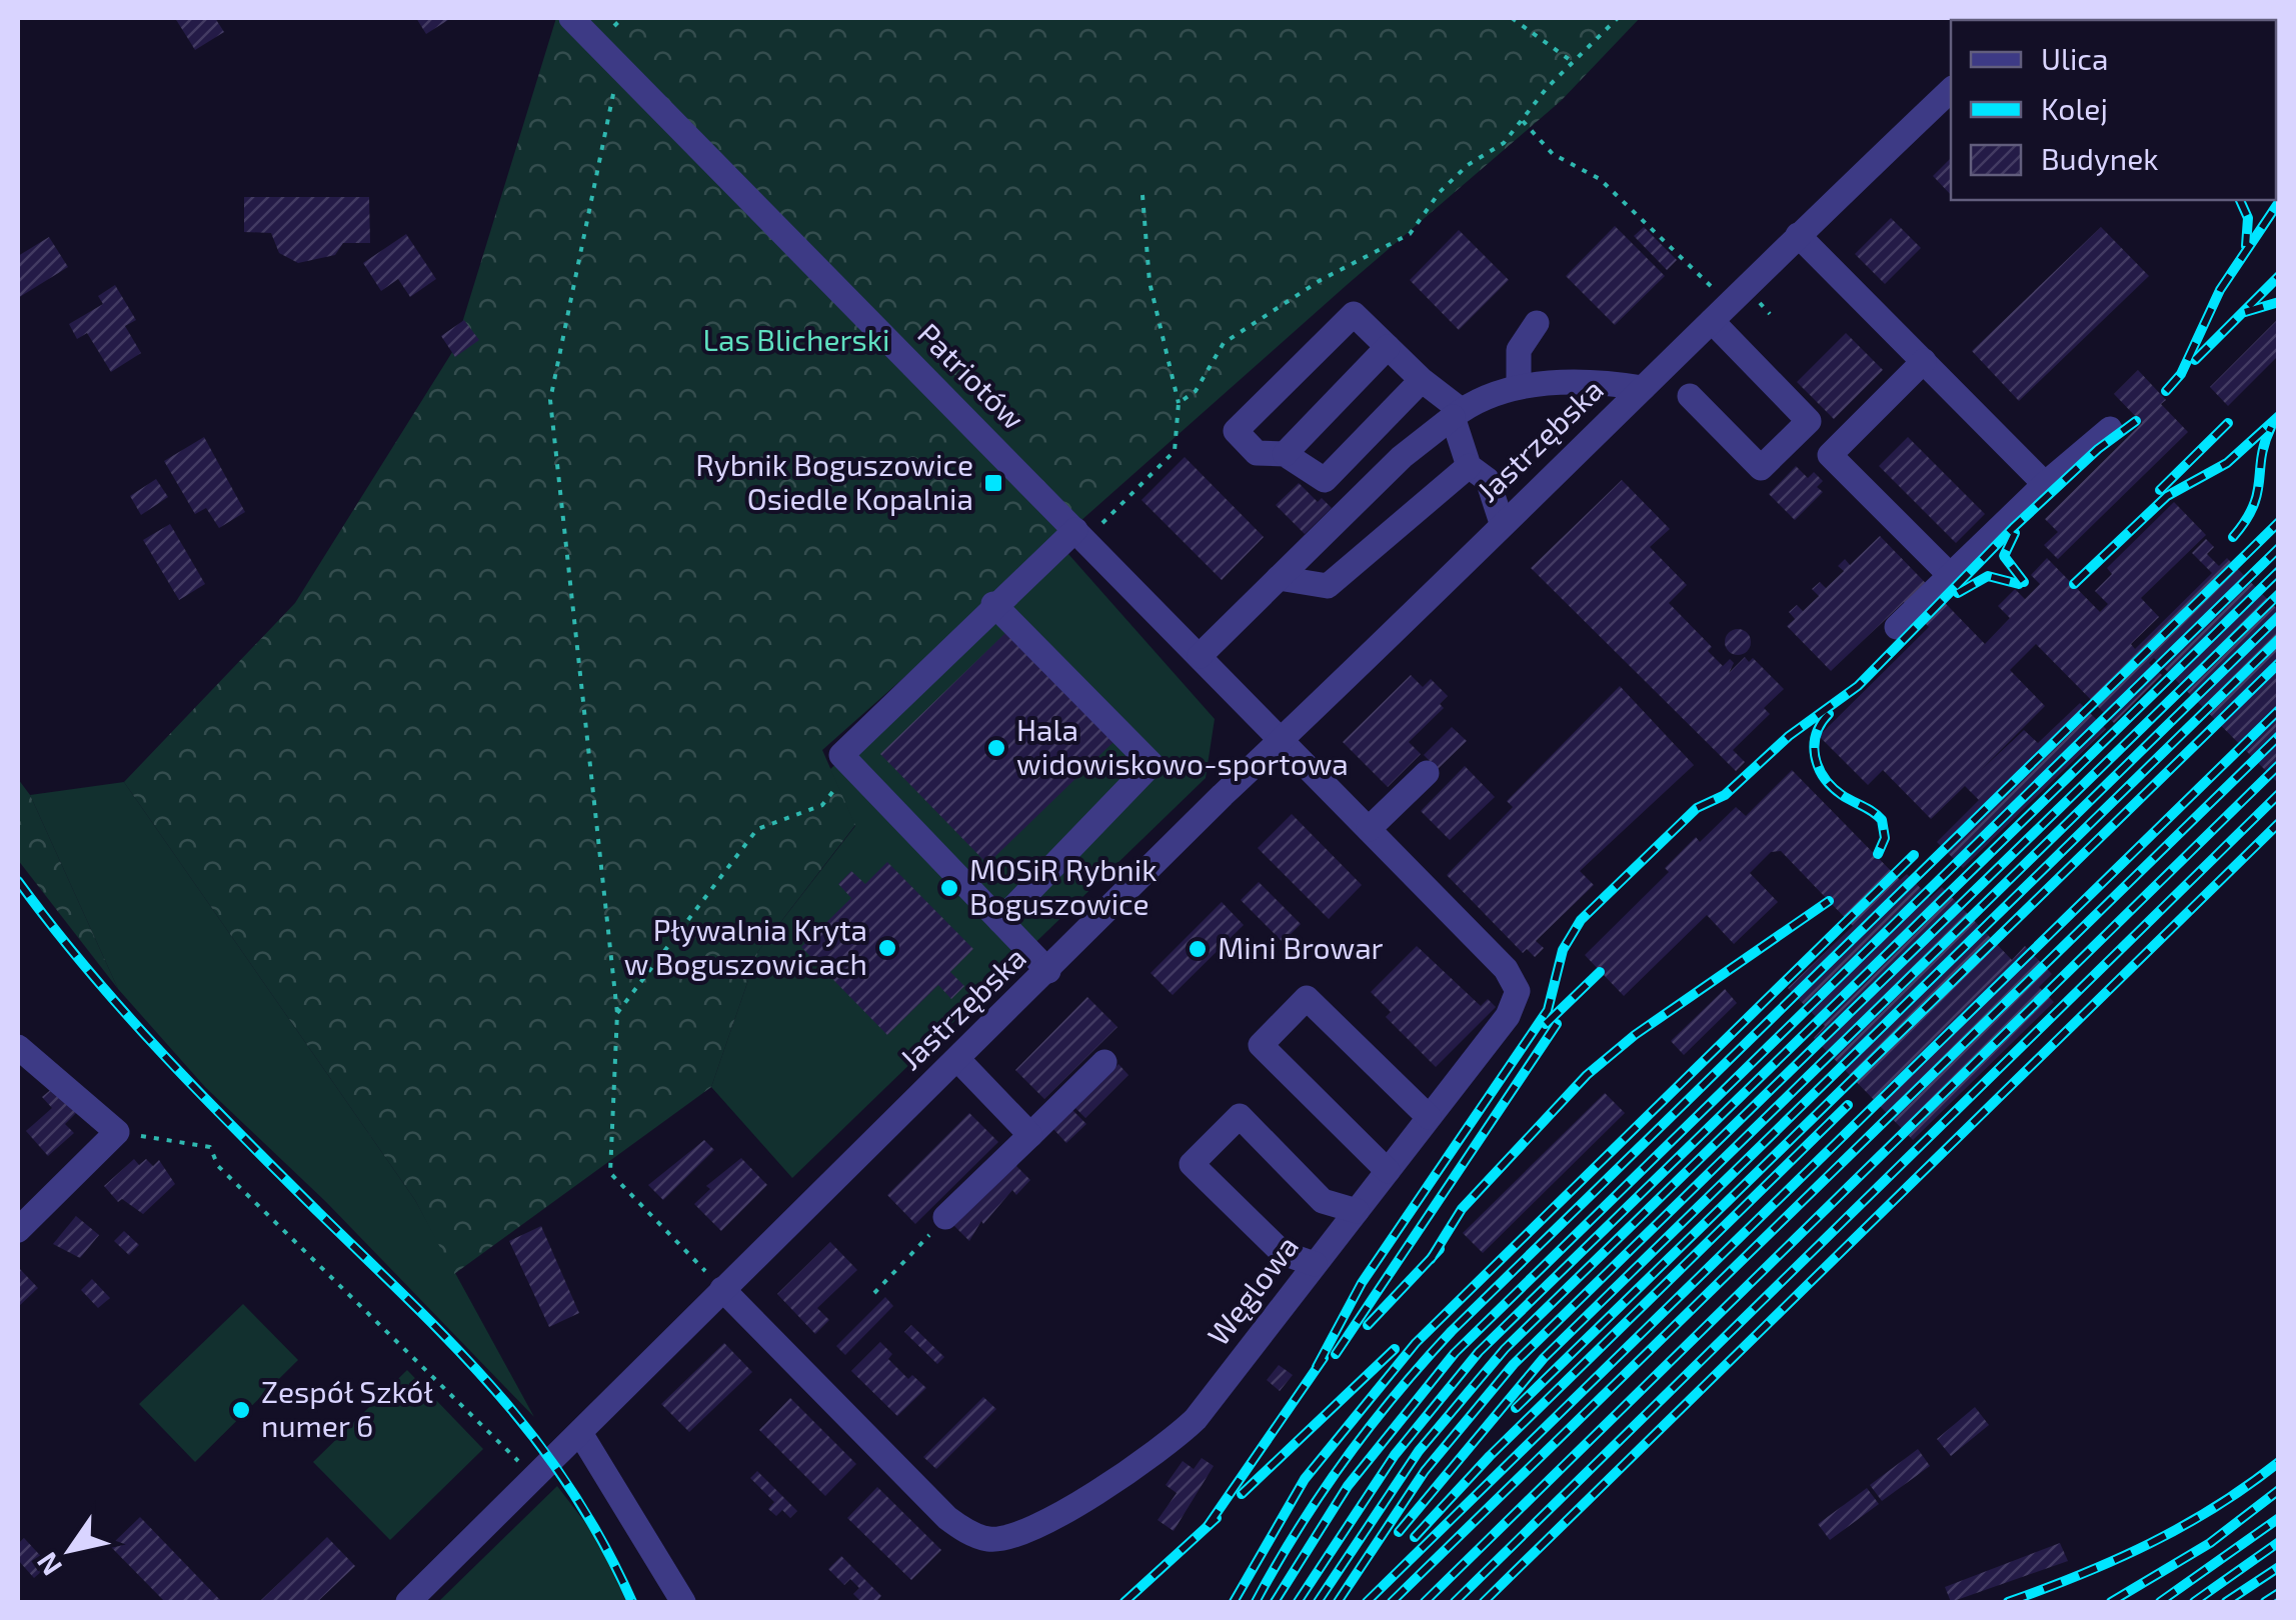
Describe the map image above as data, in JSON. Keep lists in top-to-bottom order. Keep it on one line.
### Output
{"streets":{"street":["Patriotów","Jastrzębska","Węglowa"]},"crossings":[["Patriotów","Jastrzębska"],["Patriotów","Węglowa"],["Jastrzębska","Węglowa"]],"parks":["Las Blicherski"],"places":{"transit":["Rybnik Boguszowice Osiedle Kopalnia"],"other":["Hala widowiskowo-sportowa","MOSiR Rybnik Boguszowice","Pływalnia Kryta w Boguszowicach","Mini Browar","Zespół Szkół numer 6"]},"legend":["Ulica","Kolej","Budynek"],"north":"bottom left"}
